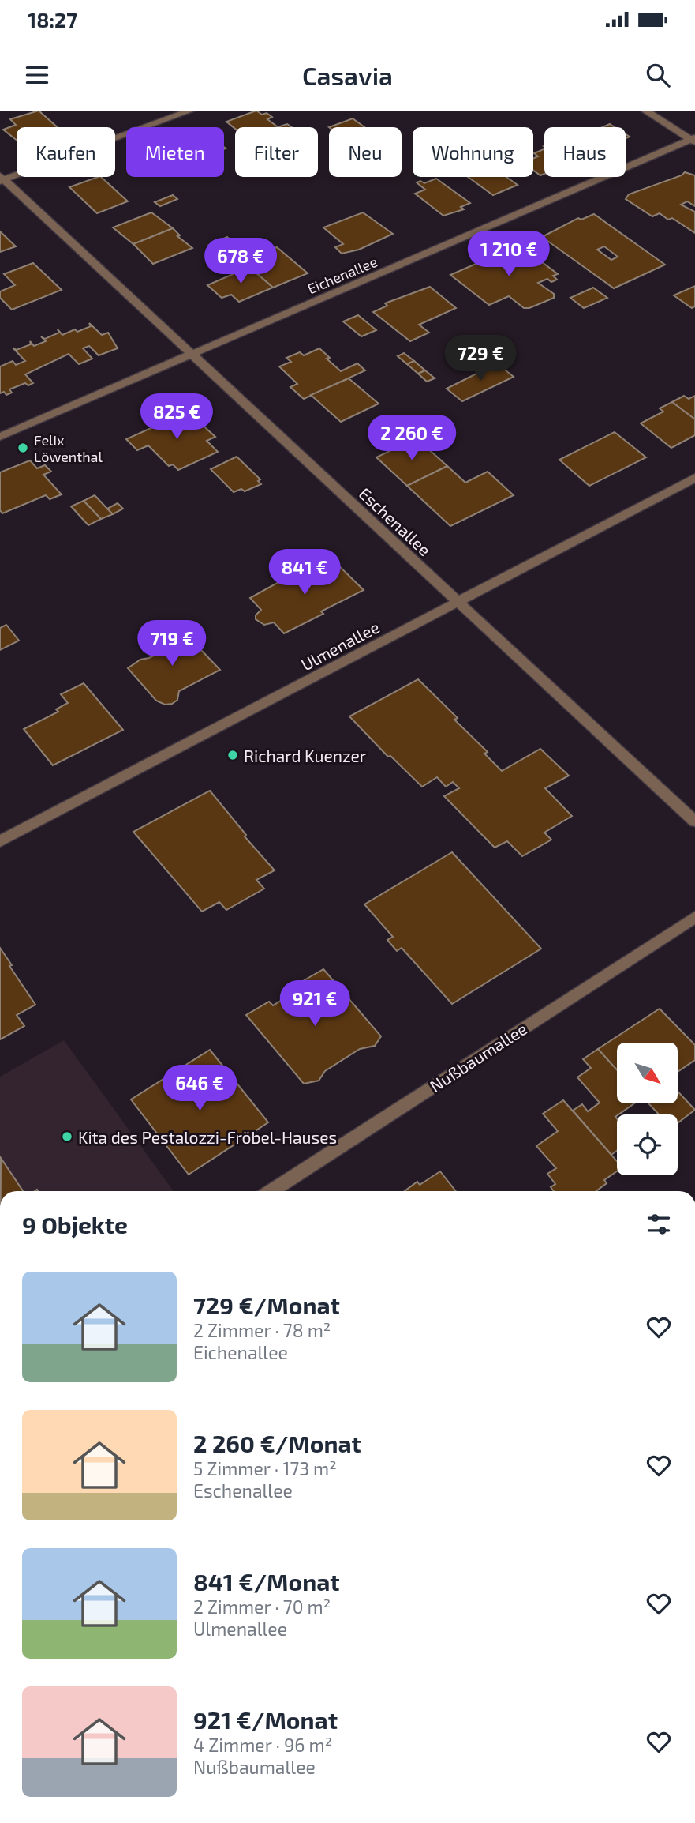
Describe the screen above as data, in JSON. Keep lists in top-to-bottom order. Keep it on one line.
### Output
{"streets":{"street":["Eichenallee","Eschenallee","Ulmenallee","Nußbaumallee"]},"crossings":[["Eichenallee","Eschenallee"],["Eschenallee","Ulmenallee"]],"places":["Felix Löwenthal","Richard Kuenzer","Kita des Pestalozzi-Fröbel-Hauses"],"north":"bottom right","page":{"status":"18:27","header":"Casavia","chip":["Kaufen","Mieten","Filter","Neu","Wohnung","Haus"],"price":["1 210 €","678 €","729 €","825 €","2 260 €","841 €","719 €","921 €","646 €"],"heading":"9 Objekte","list":[{"name":"729 €/Monat","note":"2 Zimmer · 78 m² · Eichenallee"},{"name":"2 260 €/Monat","note":"5 Zimmer · 173 m² · Eschenallee"},{"name":"841 €/Monat","note":"2 Zimmer · 70 m² · Ulmenallee"},{"name":"921 €/Monat","note":"4 Zimmer · 96 m² · Nußbaumallee"}]}}
